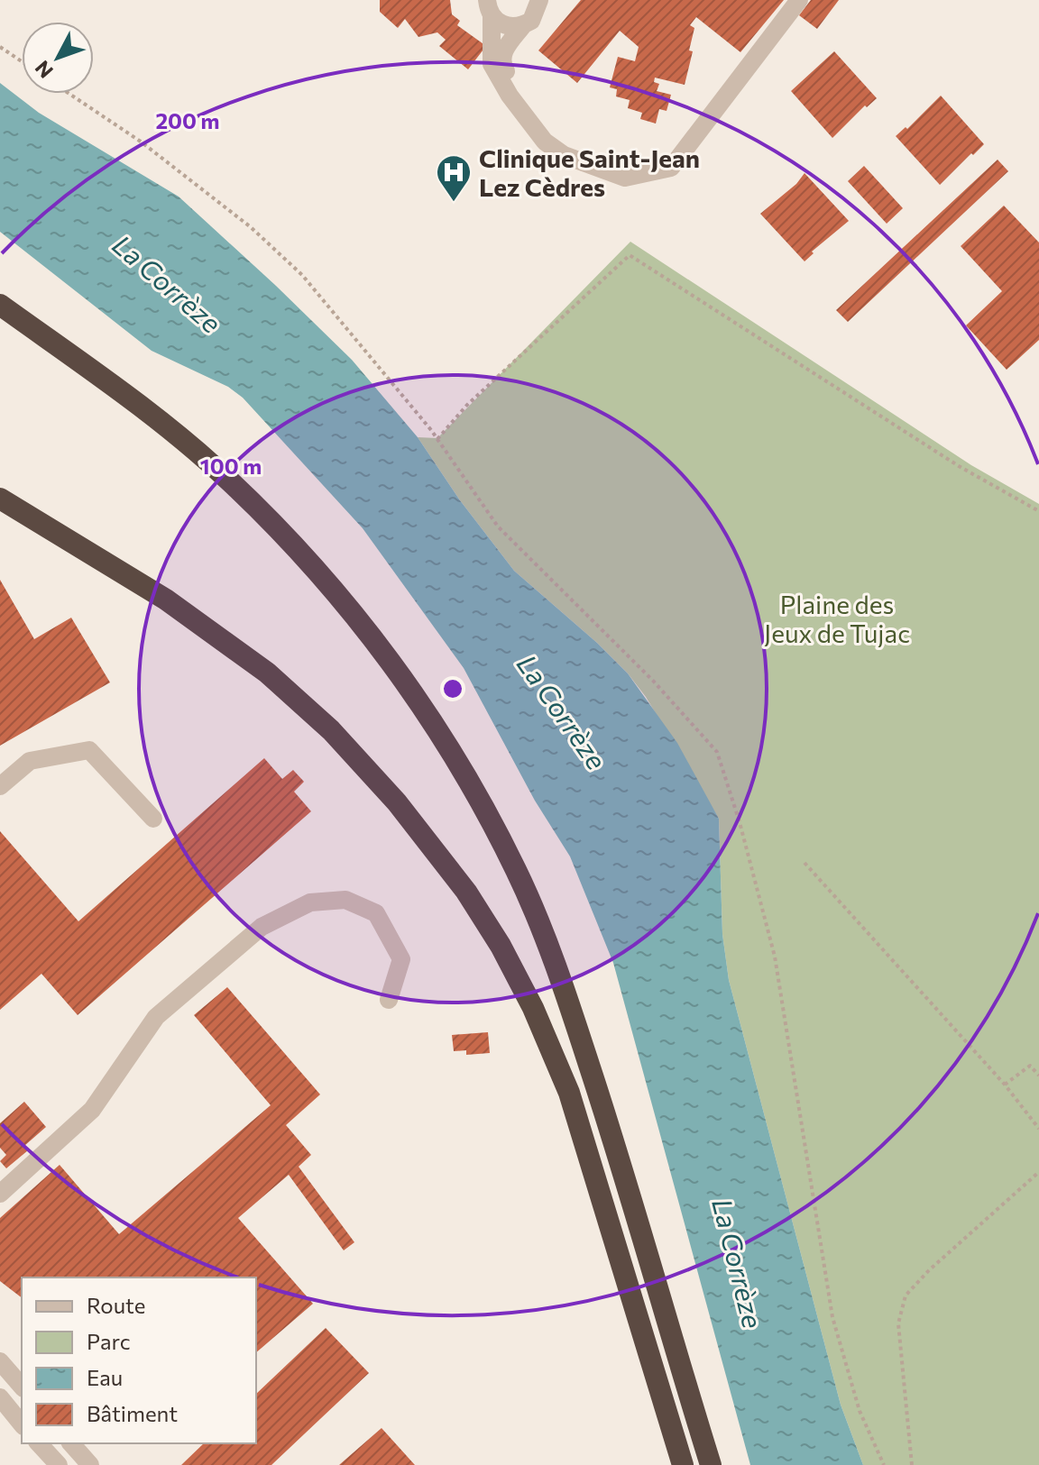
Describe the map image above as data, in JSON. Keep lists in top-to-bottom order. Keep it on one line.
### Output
{"water":["La Corrèze"],"parks":["Plaine des Jeux de Tujac"],"places":{"hospital":["Clinique Saint-Jean Lez Cèdres"]},"legend":["Route","Parc","Eau","Bâtiment"],"north":"bottom left","rings":["200 m","100 m"]}
